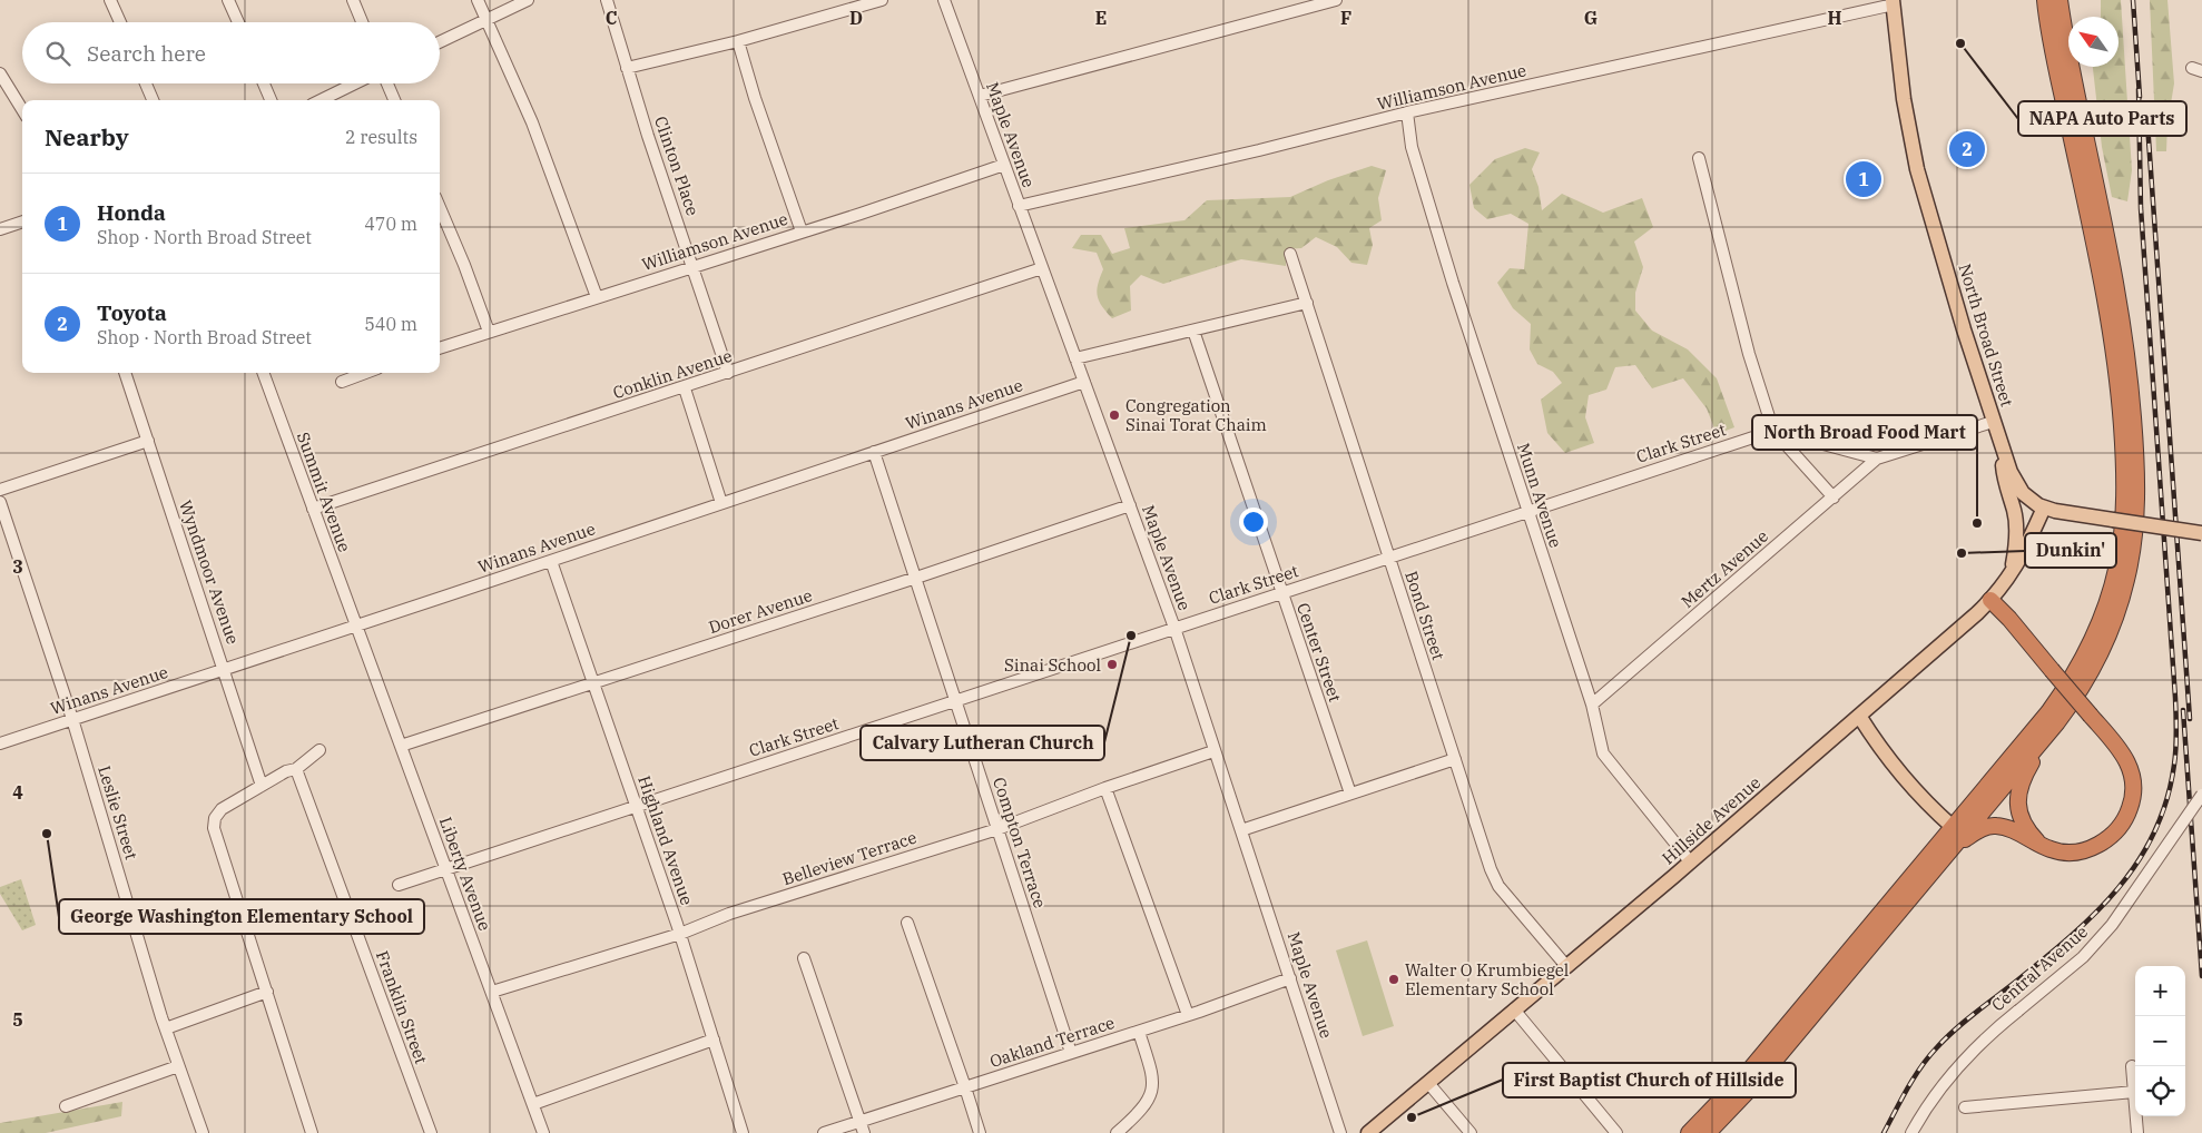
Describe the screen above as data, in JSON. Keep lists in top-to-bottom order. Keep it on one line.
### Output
{"streets":{"main road":["North Broad Street","Hillside Avenue"],"street":["Williamson Avenue","Maple Avenue","Clinton Place","Conklin Avenue","Winans Avenue","Clark Street","Summit Avenue","Munn Avenue","Mertz Avenue","Wyndmoor Avenue","Dorer Avenue","Bond Street","Center Street","Leslie Street","Highland Avenue","Compton Terrace","Belleview Terrace","Liberty Avenue","Central Avenue","Franklin Street","Oakland Terrace"]},"crossings":[["Williamson Avenue","Maple Avenue"],["Williamson Avenue","Clinton Place"],["Williamson Avenue","North Broad Street"],["Williamson Avenue","Munn Avenue"],["Maple Avenue","Conklin Avenue"],["Maple Avenue","Winans Avenue"],["Maple Avenue","Clark Street"],["Maple Avenue","Dorer Avenue"],["Maple Avenue","Belleview Terrace"],["Maple Avenue","Oakland Terrace"],["Clinton Place","Conklin Avenue"],["North Broad Street","Hillside Avenue"],["Conklin Avenue","Summit Avenue"],["Winans Avenue","Summit Avenue"],["Winans Avenue","Wyndmoor Avenue"],["Winans Avenue","Leslie Street"],["Winans Avenue","Highland Avenue"],["Winans Avenue","Compton Terrace"],["Winans Avenue","Liberty Avenue"],["Clark Street","Munn Avenue"],["Clark Street","Bond Street"],["Clark Street","Center Street"],["Clark Street","Highland Avenue"],["Clark Street","Compton Terrace"],["Clark Street","Liberty Avenue"],["Summit Avenue","Liberty Avenue"],["Munn Avenue","Mertz Avenue"],["Munn Avenue","Hillside Avenue"],["Dorer Avenue","Highland Avenue"],["Dorer Avenue","Compton Terrace"],["Dorer Avenue","Liberty Avenue"],["Bond Street","Hillside Avenue"],["Highland Avenue","Belleview Terrace"],["Compton Terrace","Belleview Terrace"],["Compton Terrace","Oakland Terrace"],["Belleview Terrace","Liberty Avenue"]],"places":["NAPA Auto Parts","Congregation Sinai Torat Chaim","North Broad Food Mart","Dunkin'","Calvary Lutheran Church","Sinai School","George Washington Elementary School","Walter O Krumbiegel Elementary School","First Baptist Church of Hillside"],"north":"top left","page":{"search":"Search here","heading":["Nearby","2 results"],"pins":["2","1"],"list":[{"mark":"1","name":"Honda","note":"Shop · North Broad Street","value":"470 m"},{"mark":"2","name":"Toyota","note":"Shop · North Broad Street","value":"540 m"}],"map_buttons":["+","−"]},"grid":{"columns":["C","D","E","F","G","H"],"rows":["3","4","5"]}}
